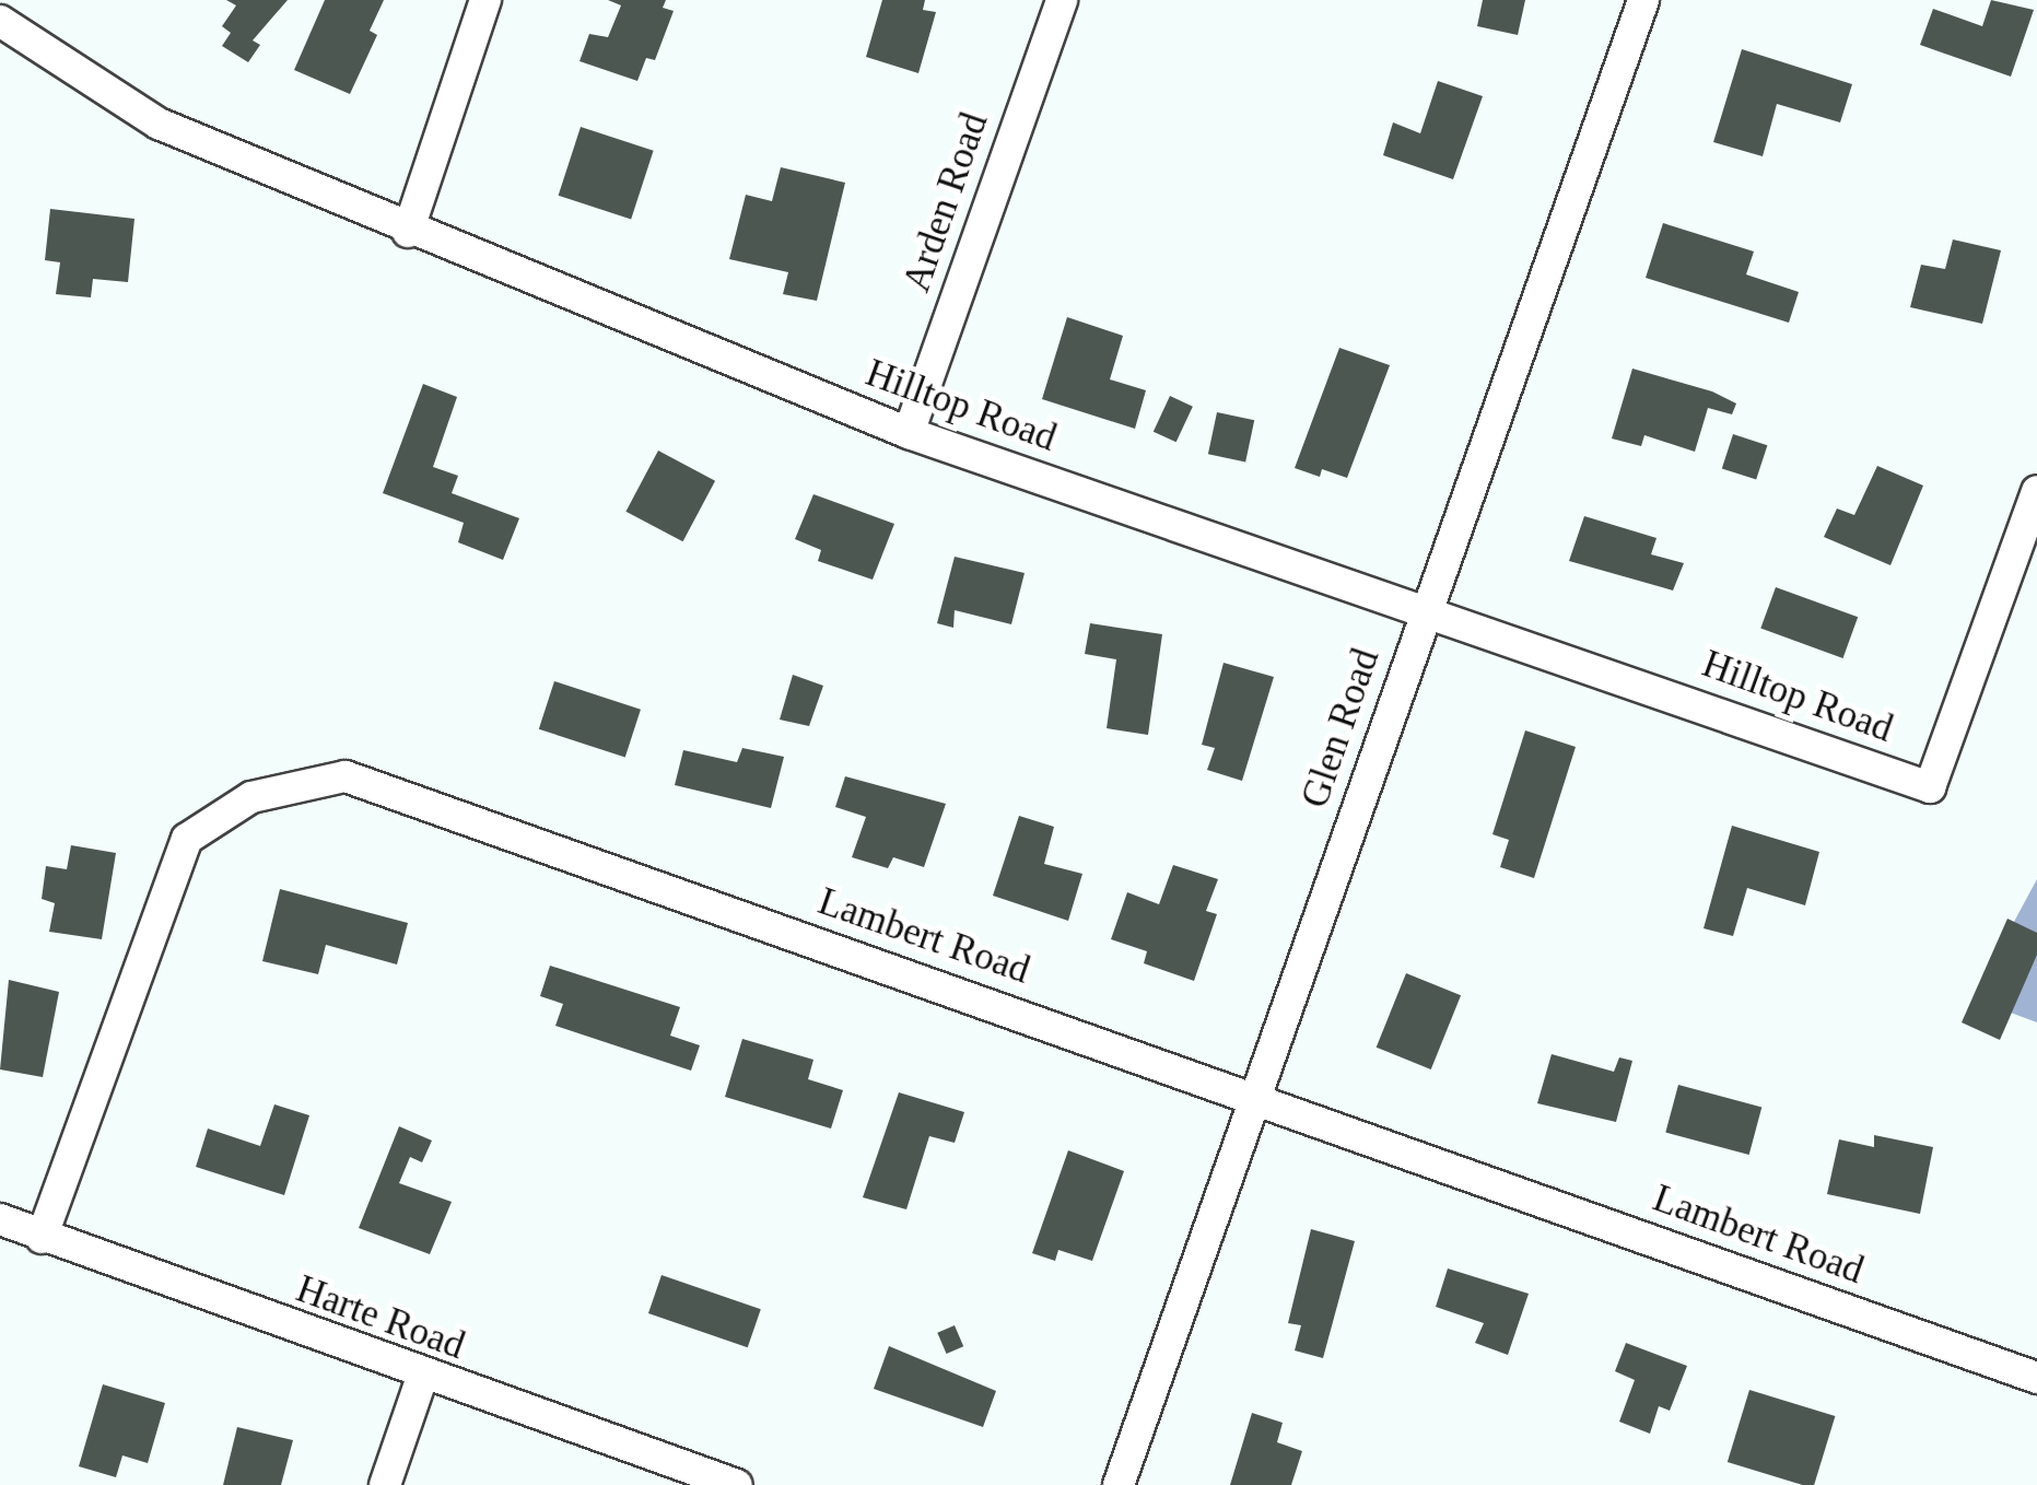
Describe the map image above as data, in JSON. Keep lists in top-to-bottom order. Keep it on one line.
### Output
{"streets":{"street":["Arden Road","Hilltop Road","Glen Road","Lambert Road","Harte Road"]},"crossings":[["Arden Road","Hilltop Road"],["Hilltop Road","Glen Road"],["Glen Road","Lambert Road"],["Lambert Road","Harte Road"]]}
